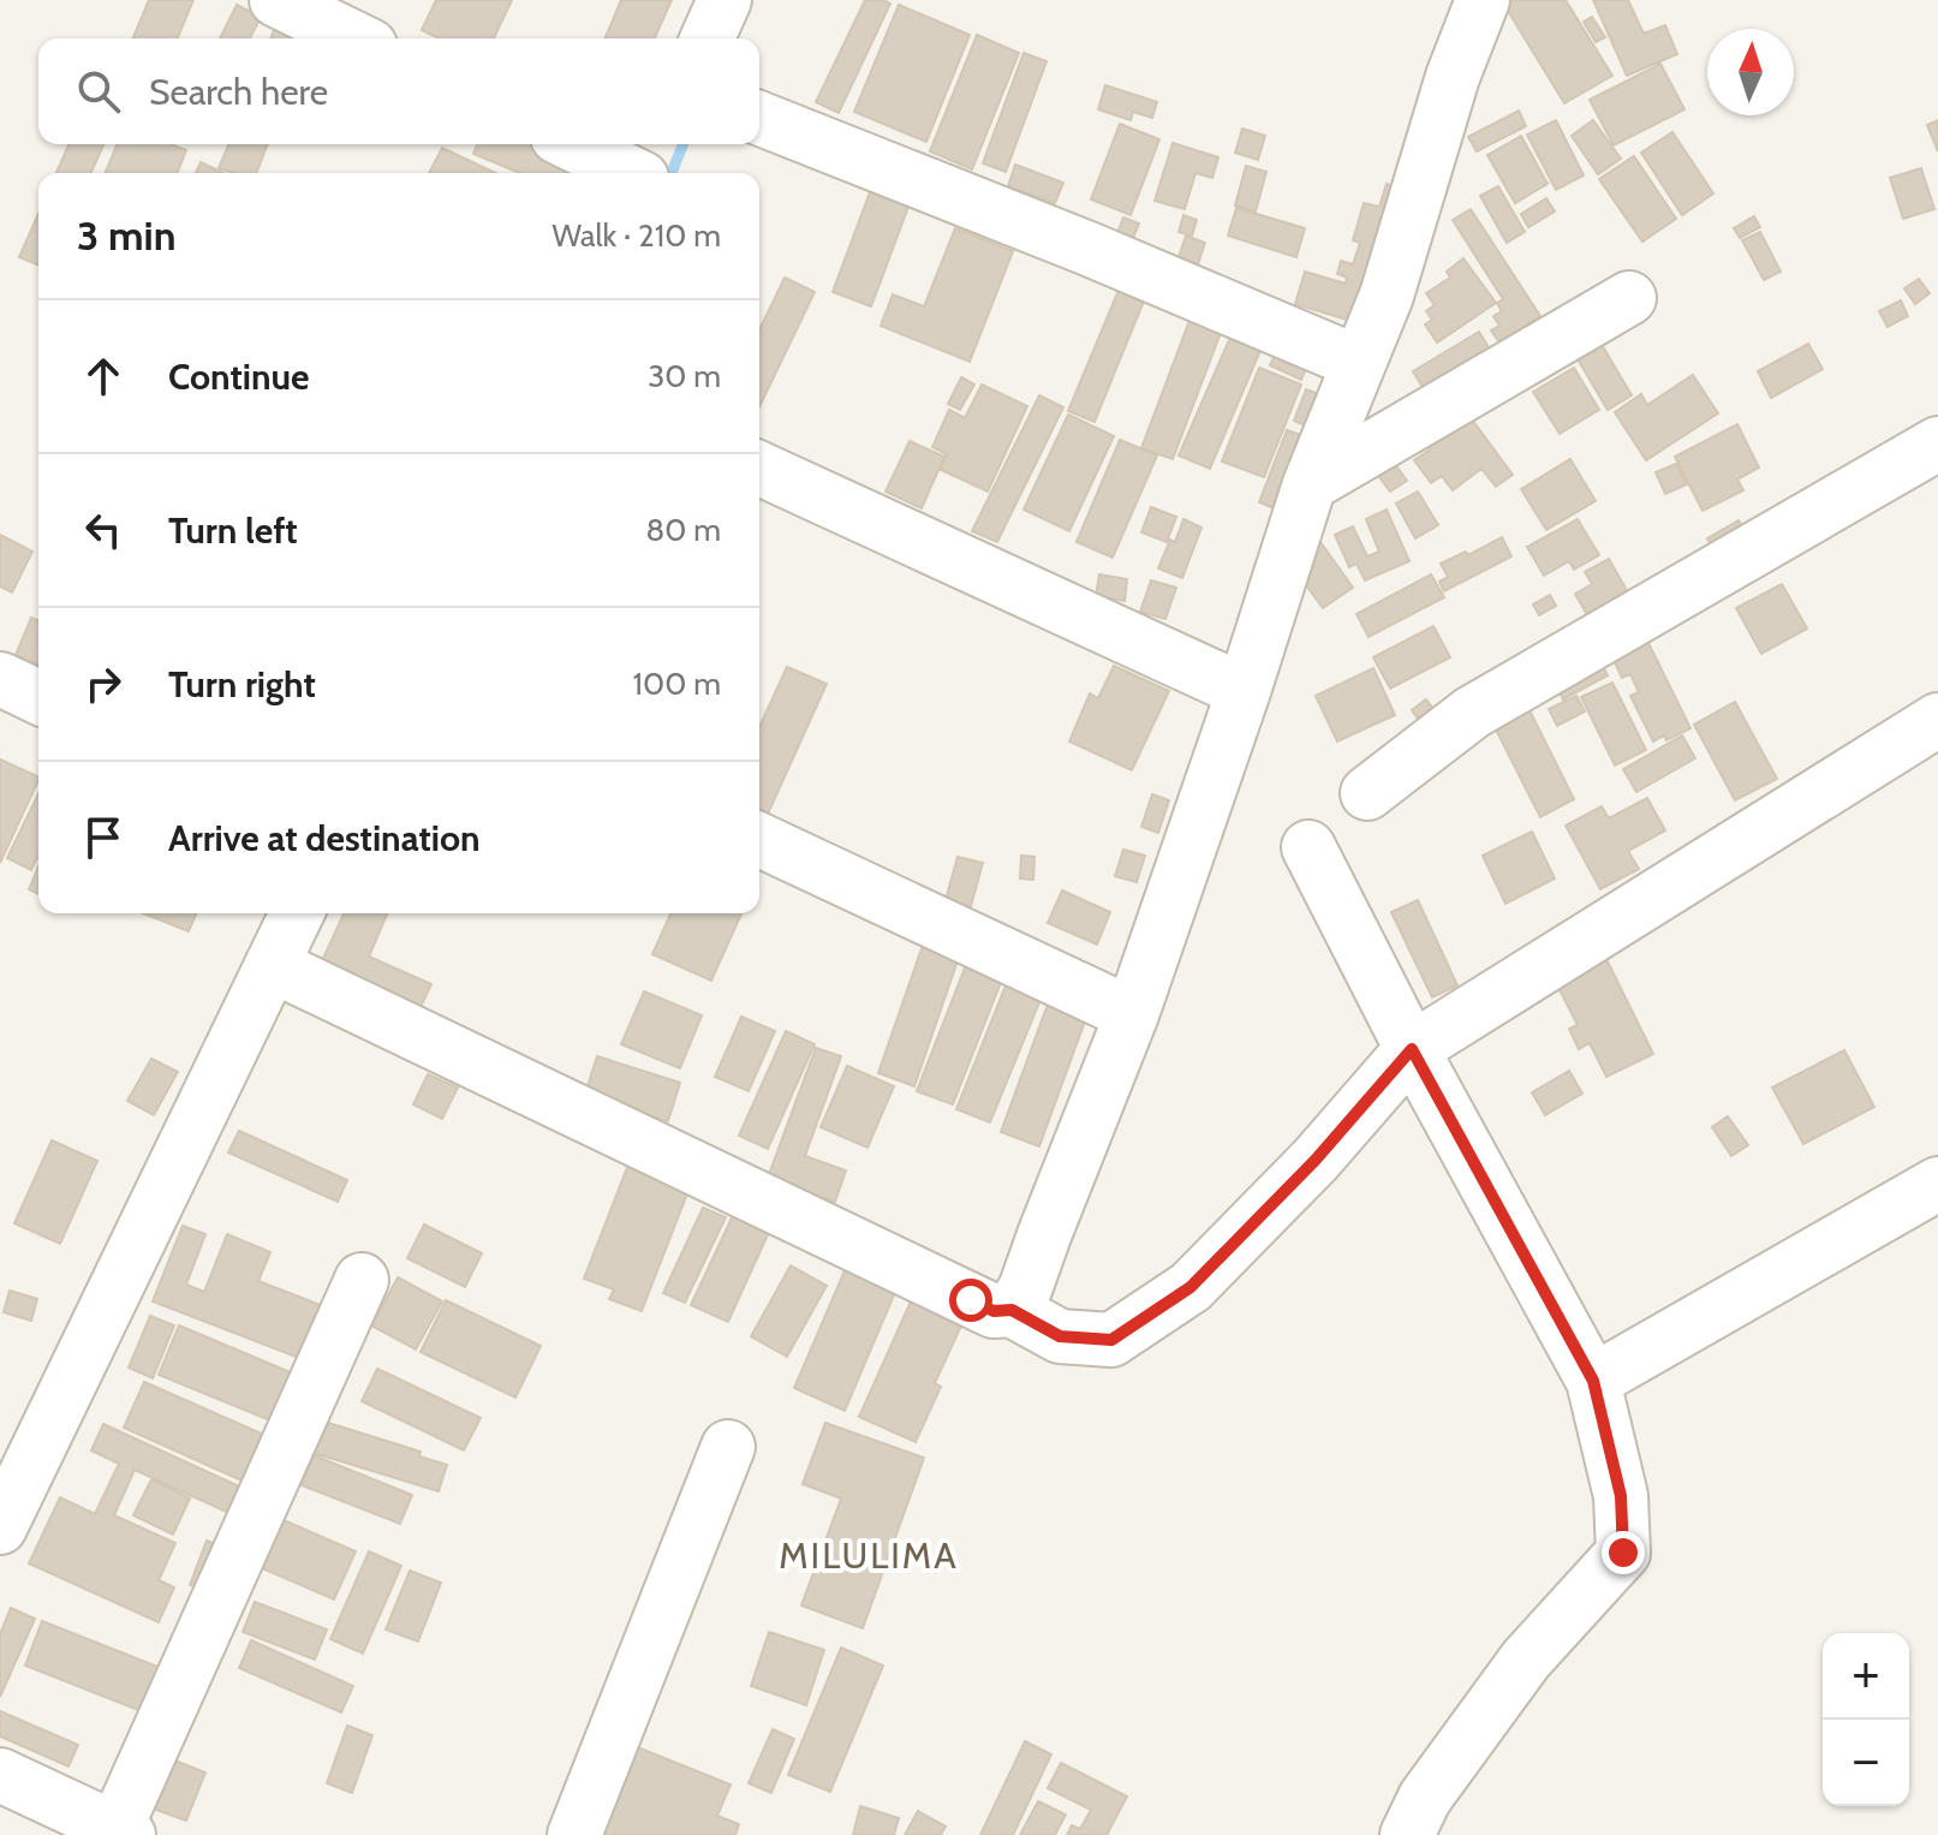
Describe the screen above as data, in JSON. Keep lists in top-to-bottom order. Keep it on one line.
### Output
{"districts":["MILULIMA"],"north":"top","page":{"search":"Search here","heading":["3 min","Walk · 210 m"],"list":[["Continue","30 m"],["Turn left","80 m"],["Turn right","100 m"],"Arrive at destination"],"map_buttons":["+","−"]}}
